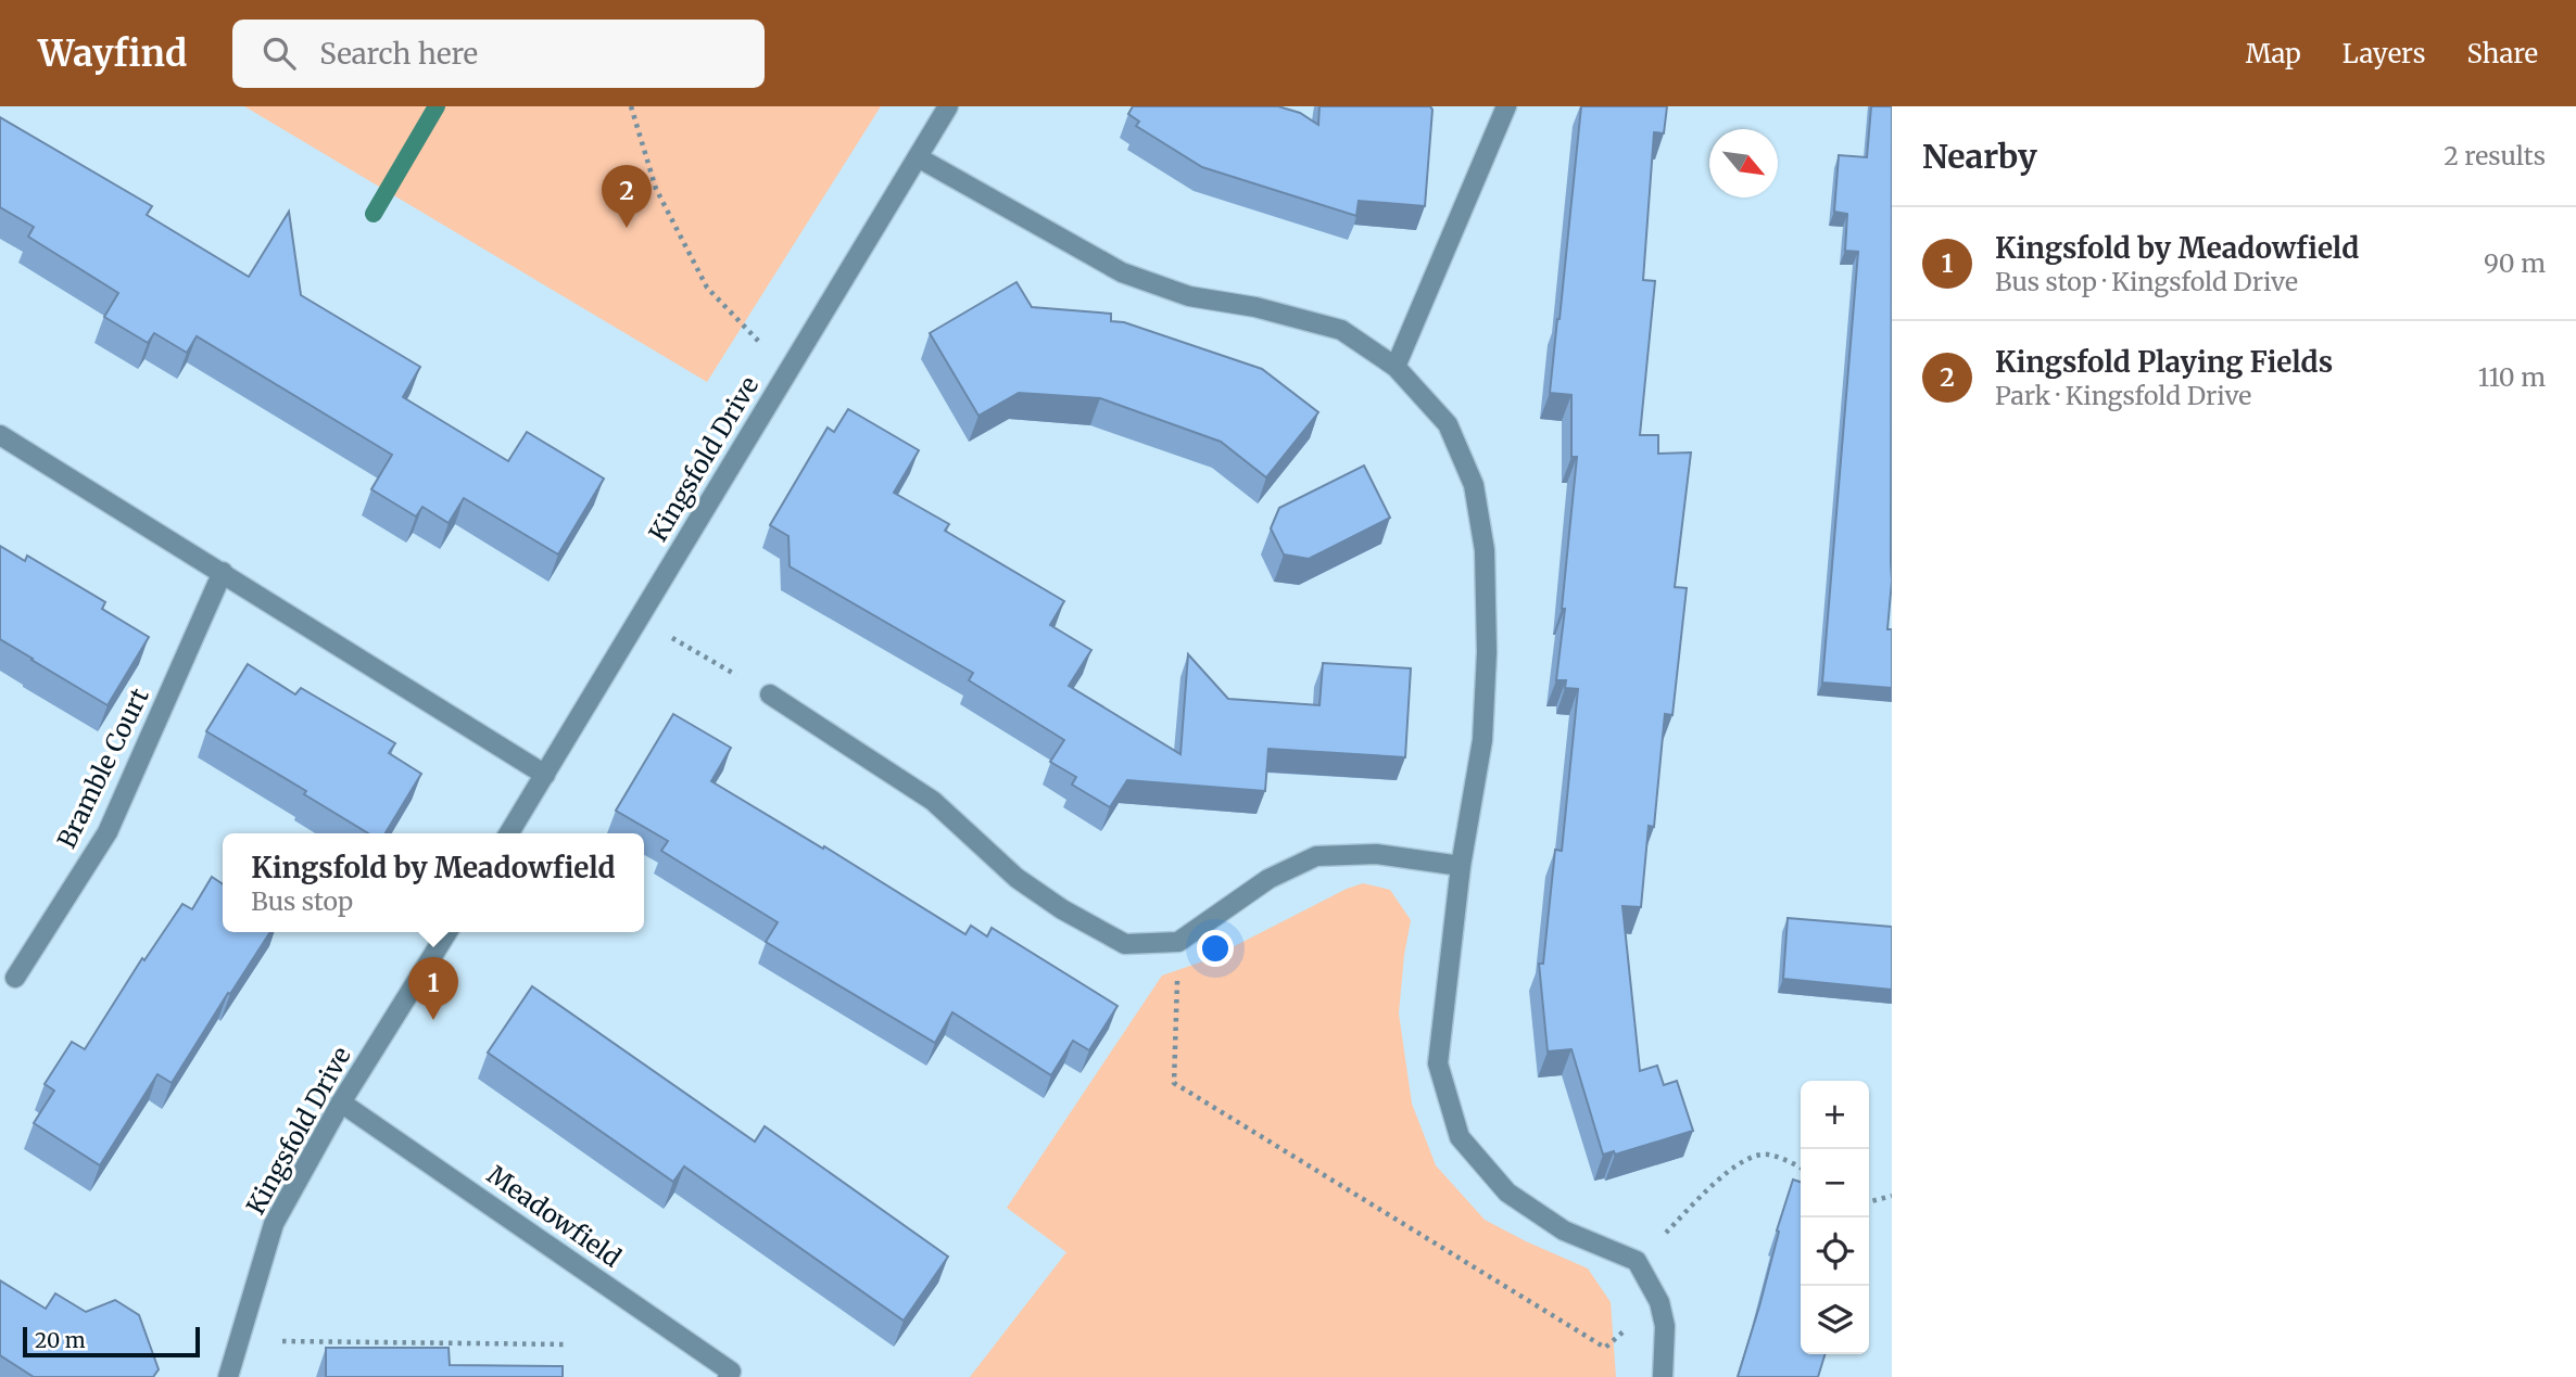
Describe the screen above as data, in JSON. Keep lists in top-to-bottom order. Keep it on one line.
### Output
{"streets":{"street":["Kingsfold Drive","Bramble Court","Meadowfield"]},"crossings":[["Kingsfold Drive","Meadowfield"]],"scale_bar":"20 m","north":"bottom right","page":{"header":"Wayfind","search":"Search here","nav":["Map","Layers","Share"],"heading":["Nearby","2 results"],"pins":["2","1"],"list":[{"mark":"1","name":"Kingsfold by Meadowfield","note":"Bus stop · Kingsfold Drive","value":"90 m"},{"mark":"2","name":"Kingsfold Playing Fields","note":"Park · Kingsfold Drive","value":"110 m"}],"popup":["Kingsfold by Meadowfield","Bus stop"],"map_buttons":["+","−"],"scale":"20 m"}}
